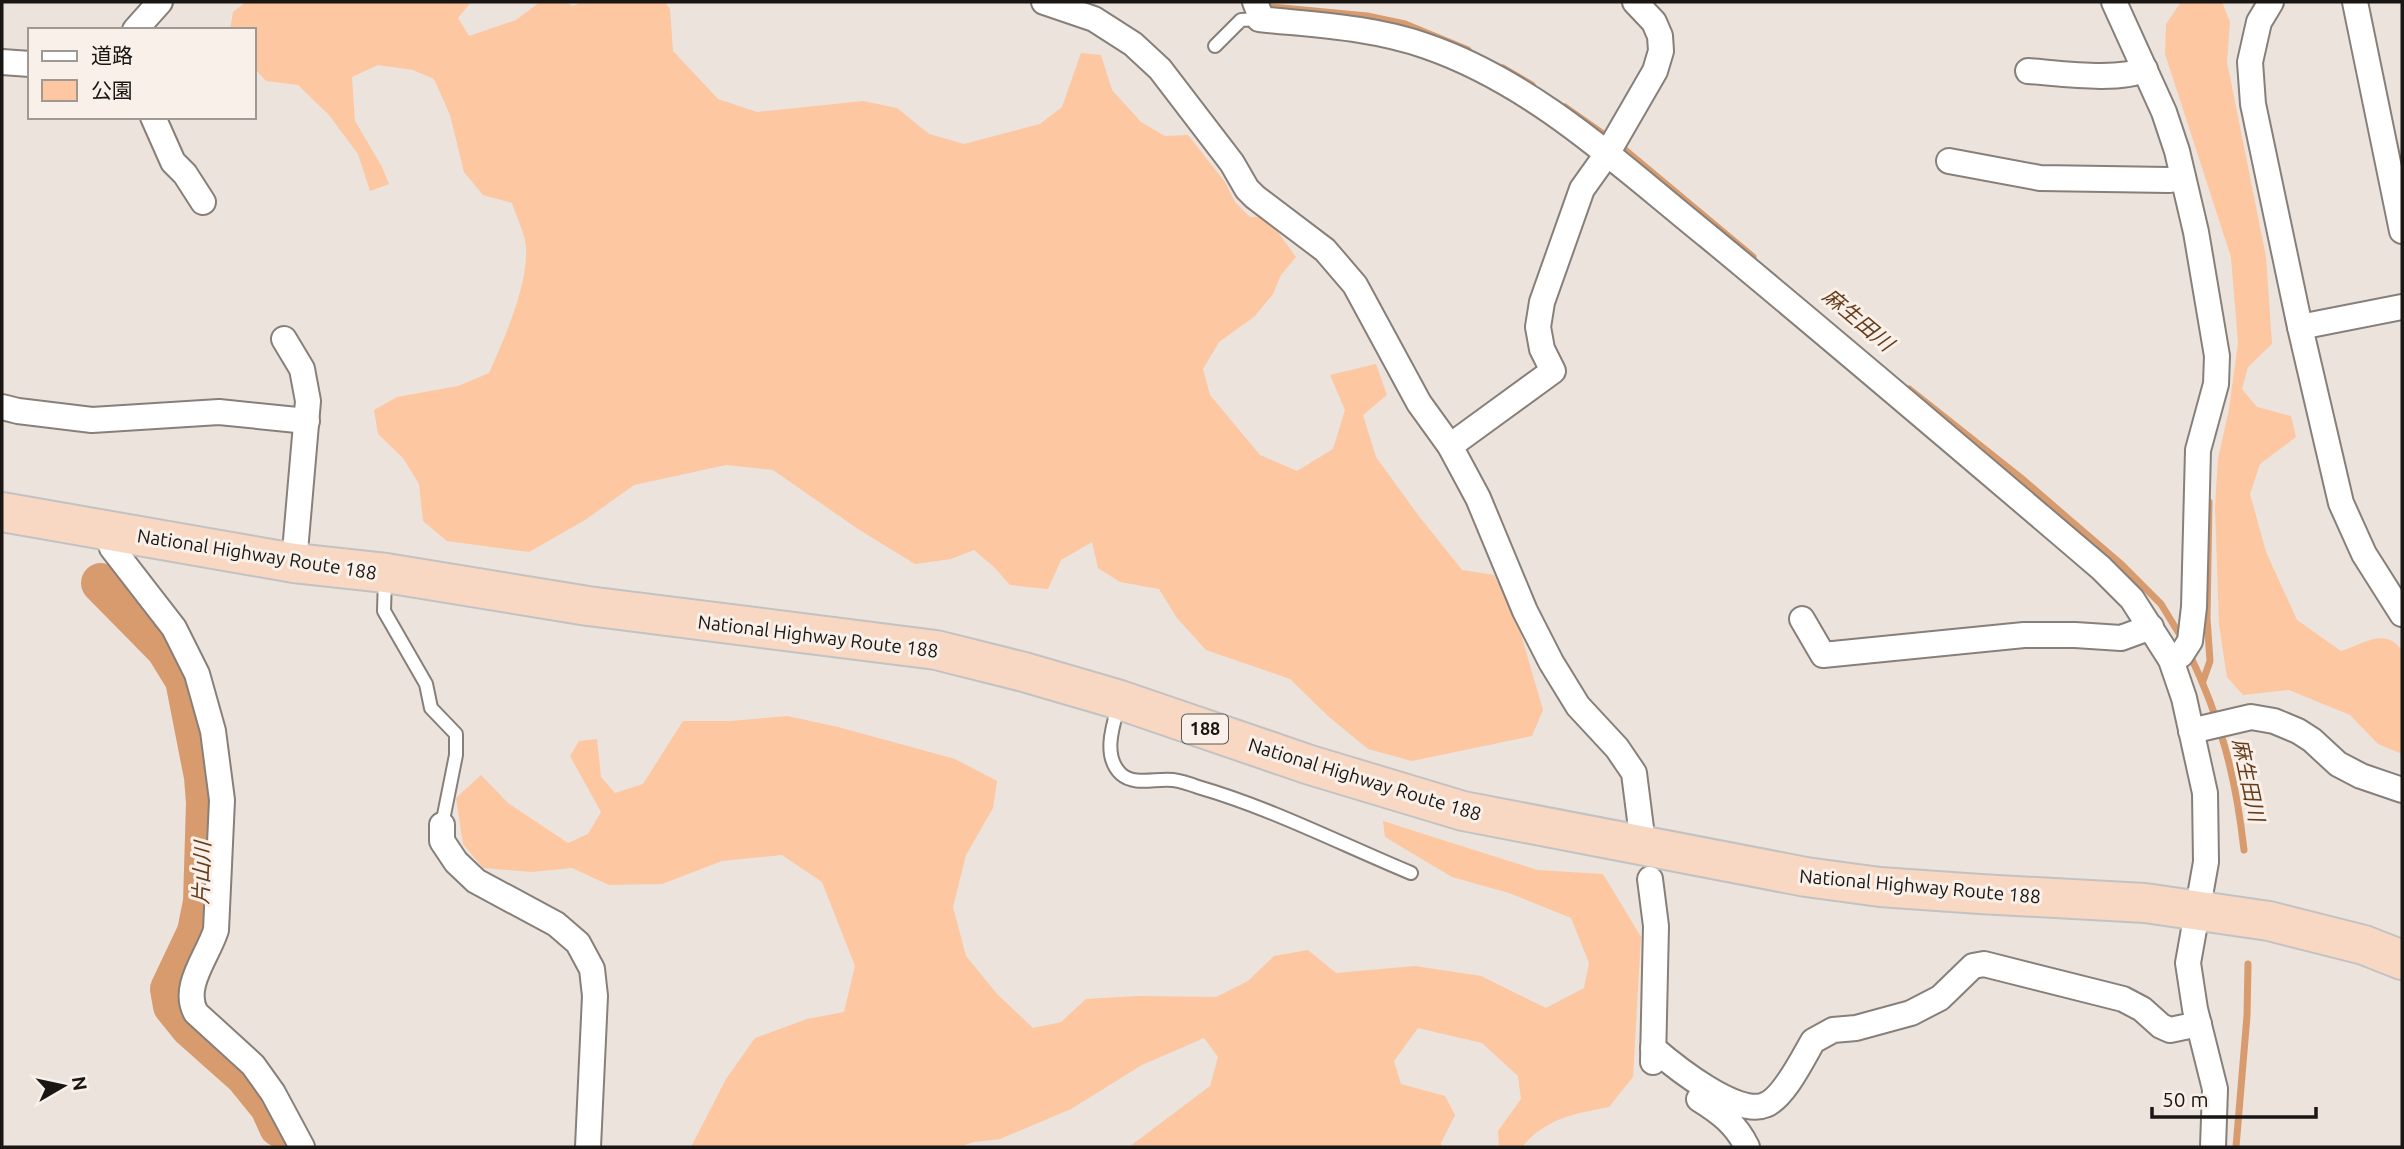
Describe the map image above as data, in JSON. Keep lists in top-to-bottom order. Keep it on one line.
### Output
{"streets":{"highway":["National Highway Route 188","188"]},"water":["麻生田川","片山川"],"legend":["道路","公園"],"scale_bar":"50 m","north":"right"}
